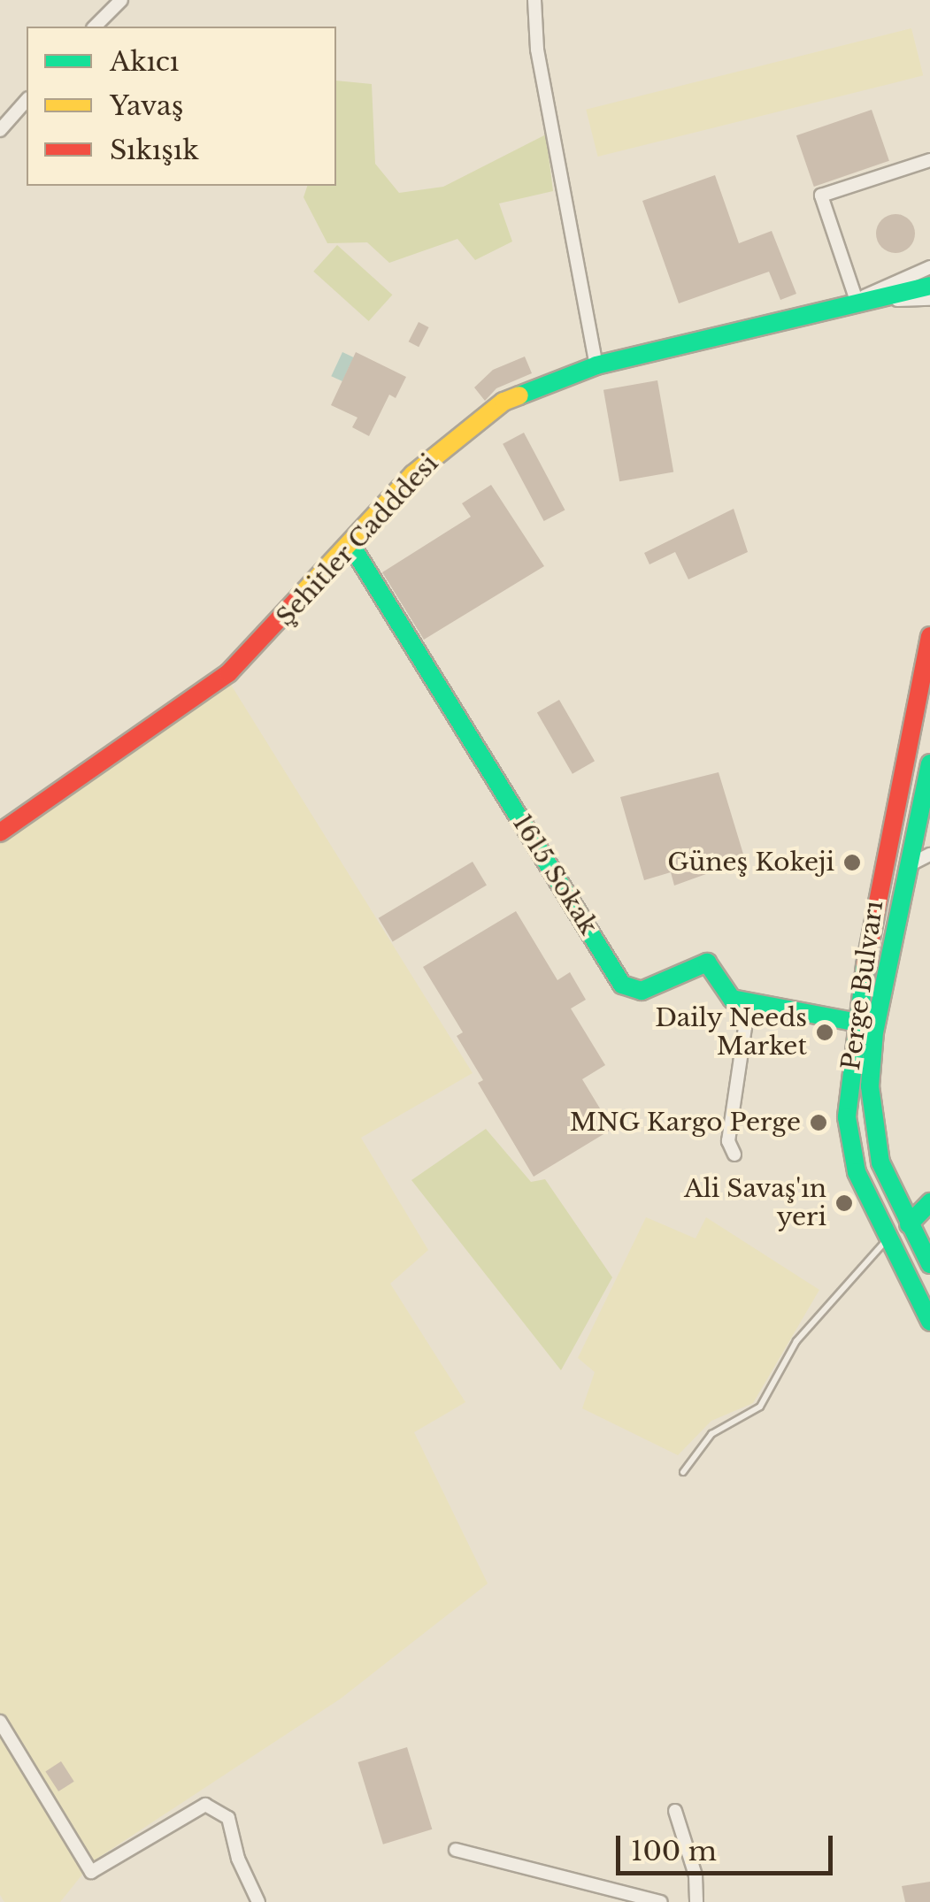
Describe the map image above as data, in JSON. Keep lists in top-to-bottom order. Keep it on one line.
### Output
{"streets":{"street":["Şehitler Cadddesi","1615 Sokak","Perge Bulvarı"]},"crossings":[["Şehitler Cadddesi","1615 Sokak"],["1615 Sokak","Perge Bulvarı"]],"places":["Güneş Kokeji","Daily Needs Market","MNG Kargo Perge","Ali Savaş'ın yeri"],"legend":["Akıcı","Yavaş","Sıkışık"],"scale_bar":"100 m"}
